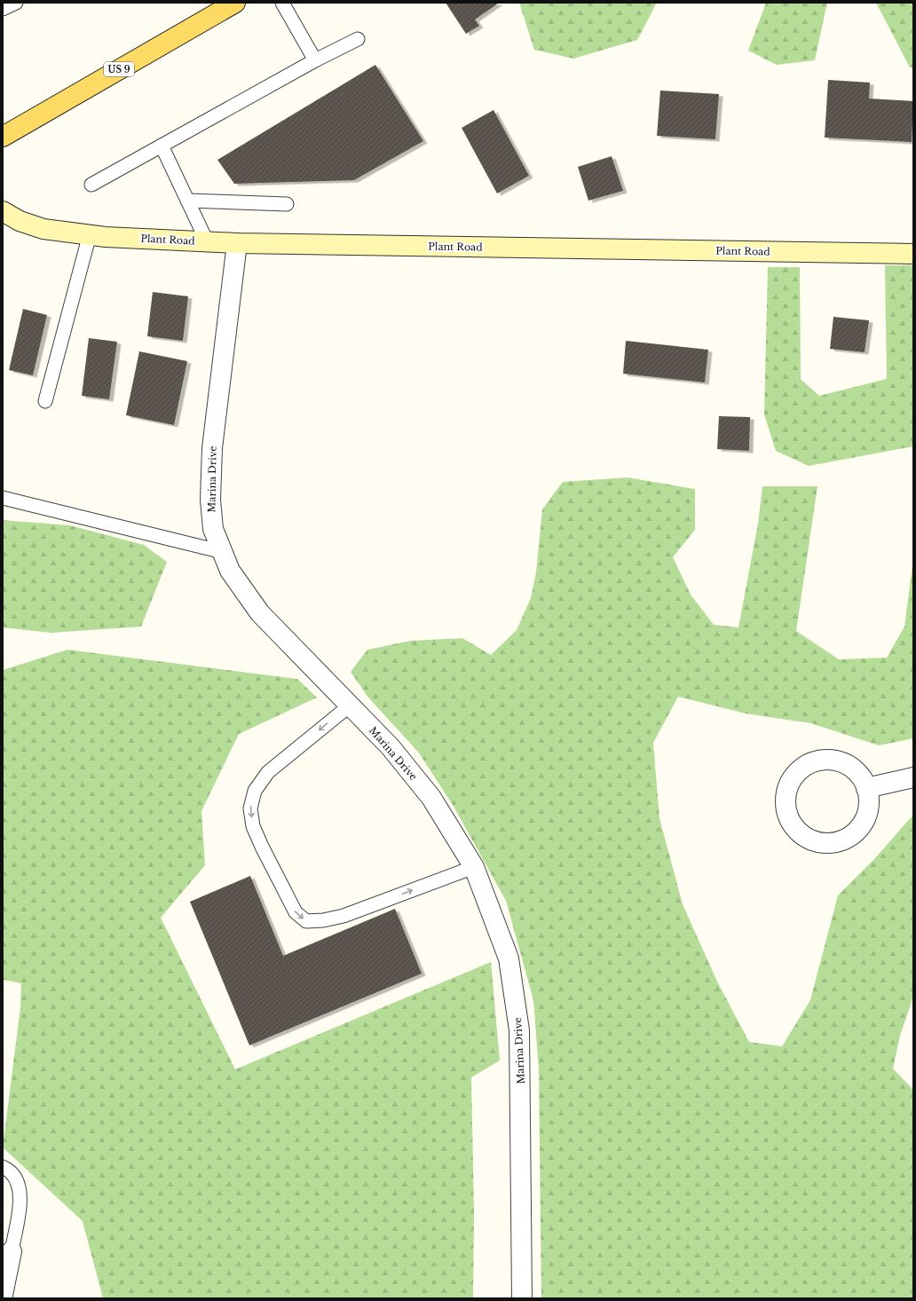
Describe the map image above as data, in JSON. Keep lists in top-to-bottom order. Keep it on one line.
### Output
{"streets":{"main road":["US 9"],"street":["Plant Road","Marina Drive"]},"crossings":[["Plant Road","Marina Drive"]]}
